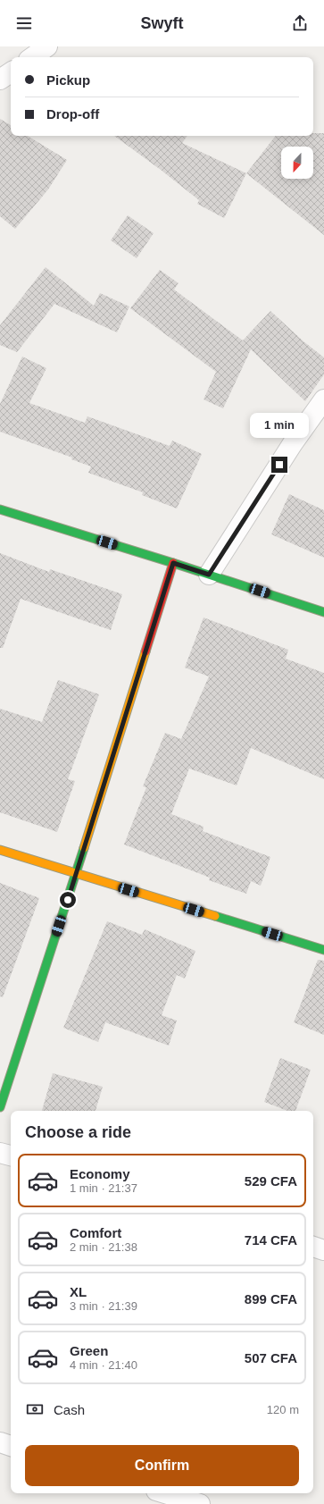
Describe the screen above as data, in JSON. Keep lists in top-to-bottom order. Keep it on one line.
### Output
{"north":"bottom","page":{"header":"Swyft","banner":["Pickup","Drop-off"],"bubble":"1 min","heading":"Choose a ride","list":[{"name":"Economy","note":"1 min · 21:37","value":"529 CFA"},{"name":"Comfort","note":"2 min · 21:38","value":"714 CFA"},{"name":"XL","note":"3 min · 21:39","value":"899 CFA"},{"name":"Green","note":"4 min · 21:40","value":"507 CFA"}],"pay":["Cash","120 m"],"buttons":"Confirm"}}
